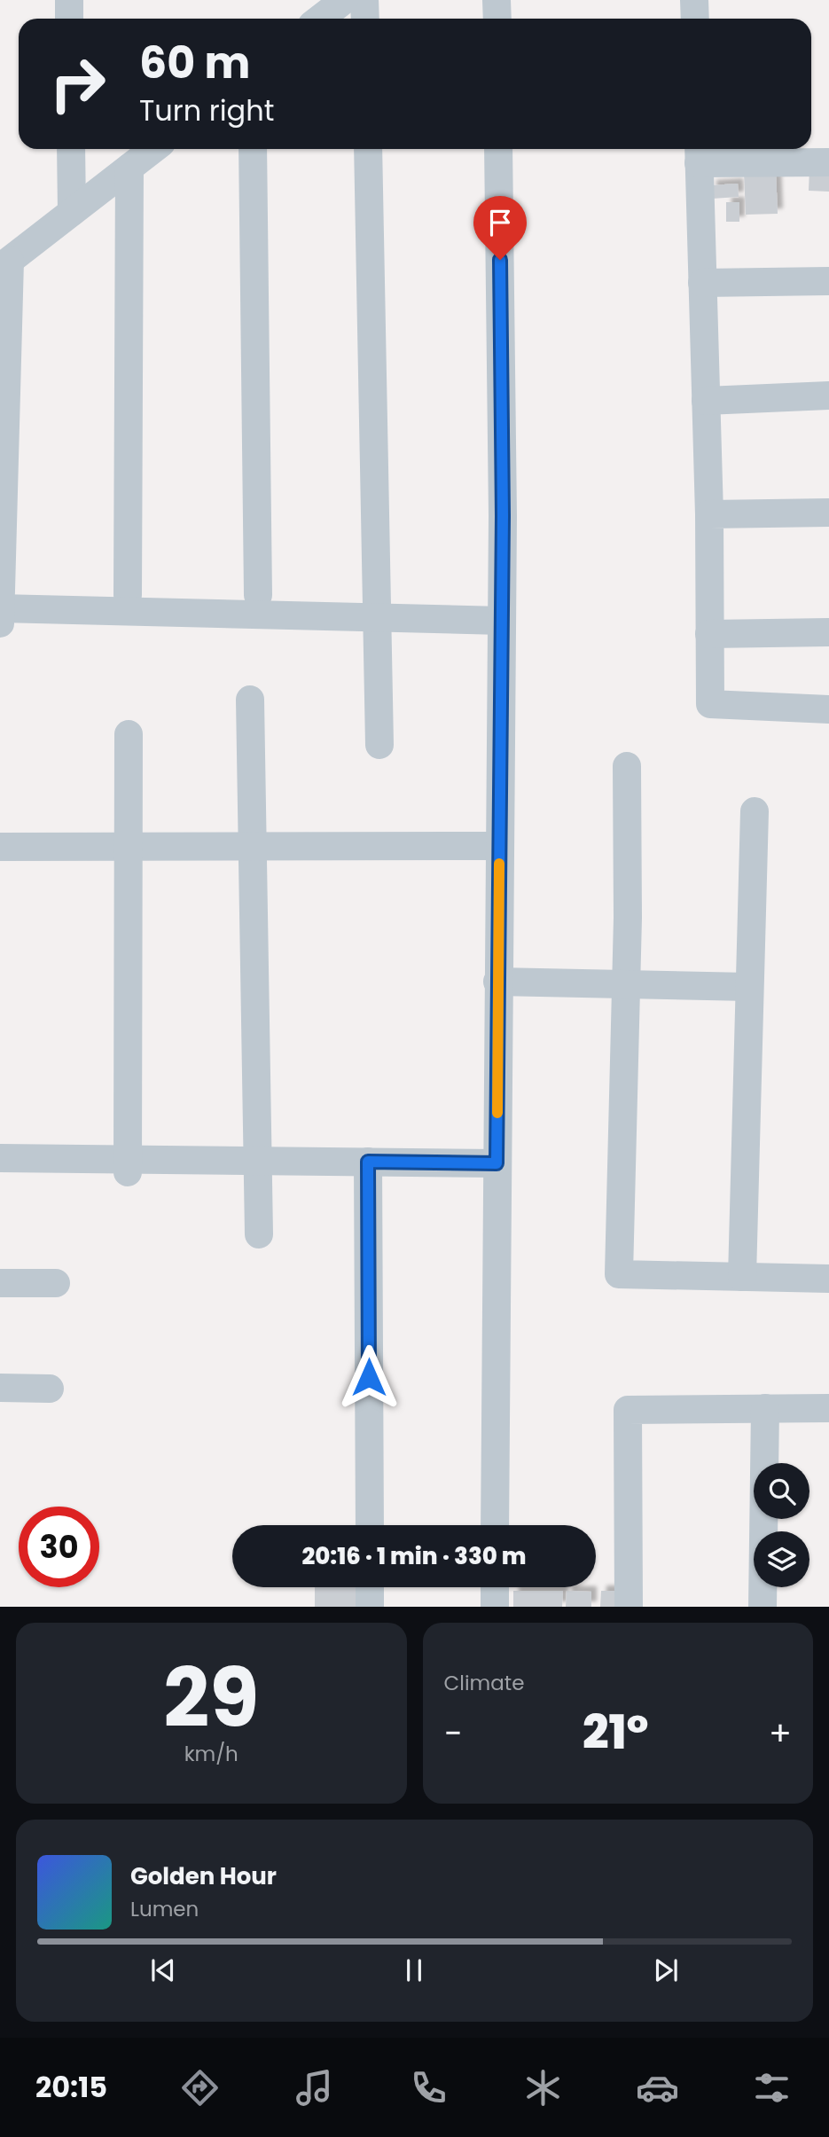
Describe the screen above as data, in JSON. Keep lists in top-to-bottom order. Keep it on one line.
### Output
{"page":{"turn":["60 m","Turn right"],"limit":"30","trip":"20:16 · 1 min · 330 m","tile":[["29","km/h"],"Climate"],"heat":["−","21°","+"],"song":["Golden Hour","Lumen"],"tabs":"20:15"}}
